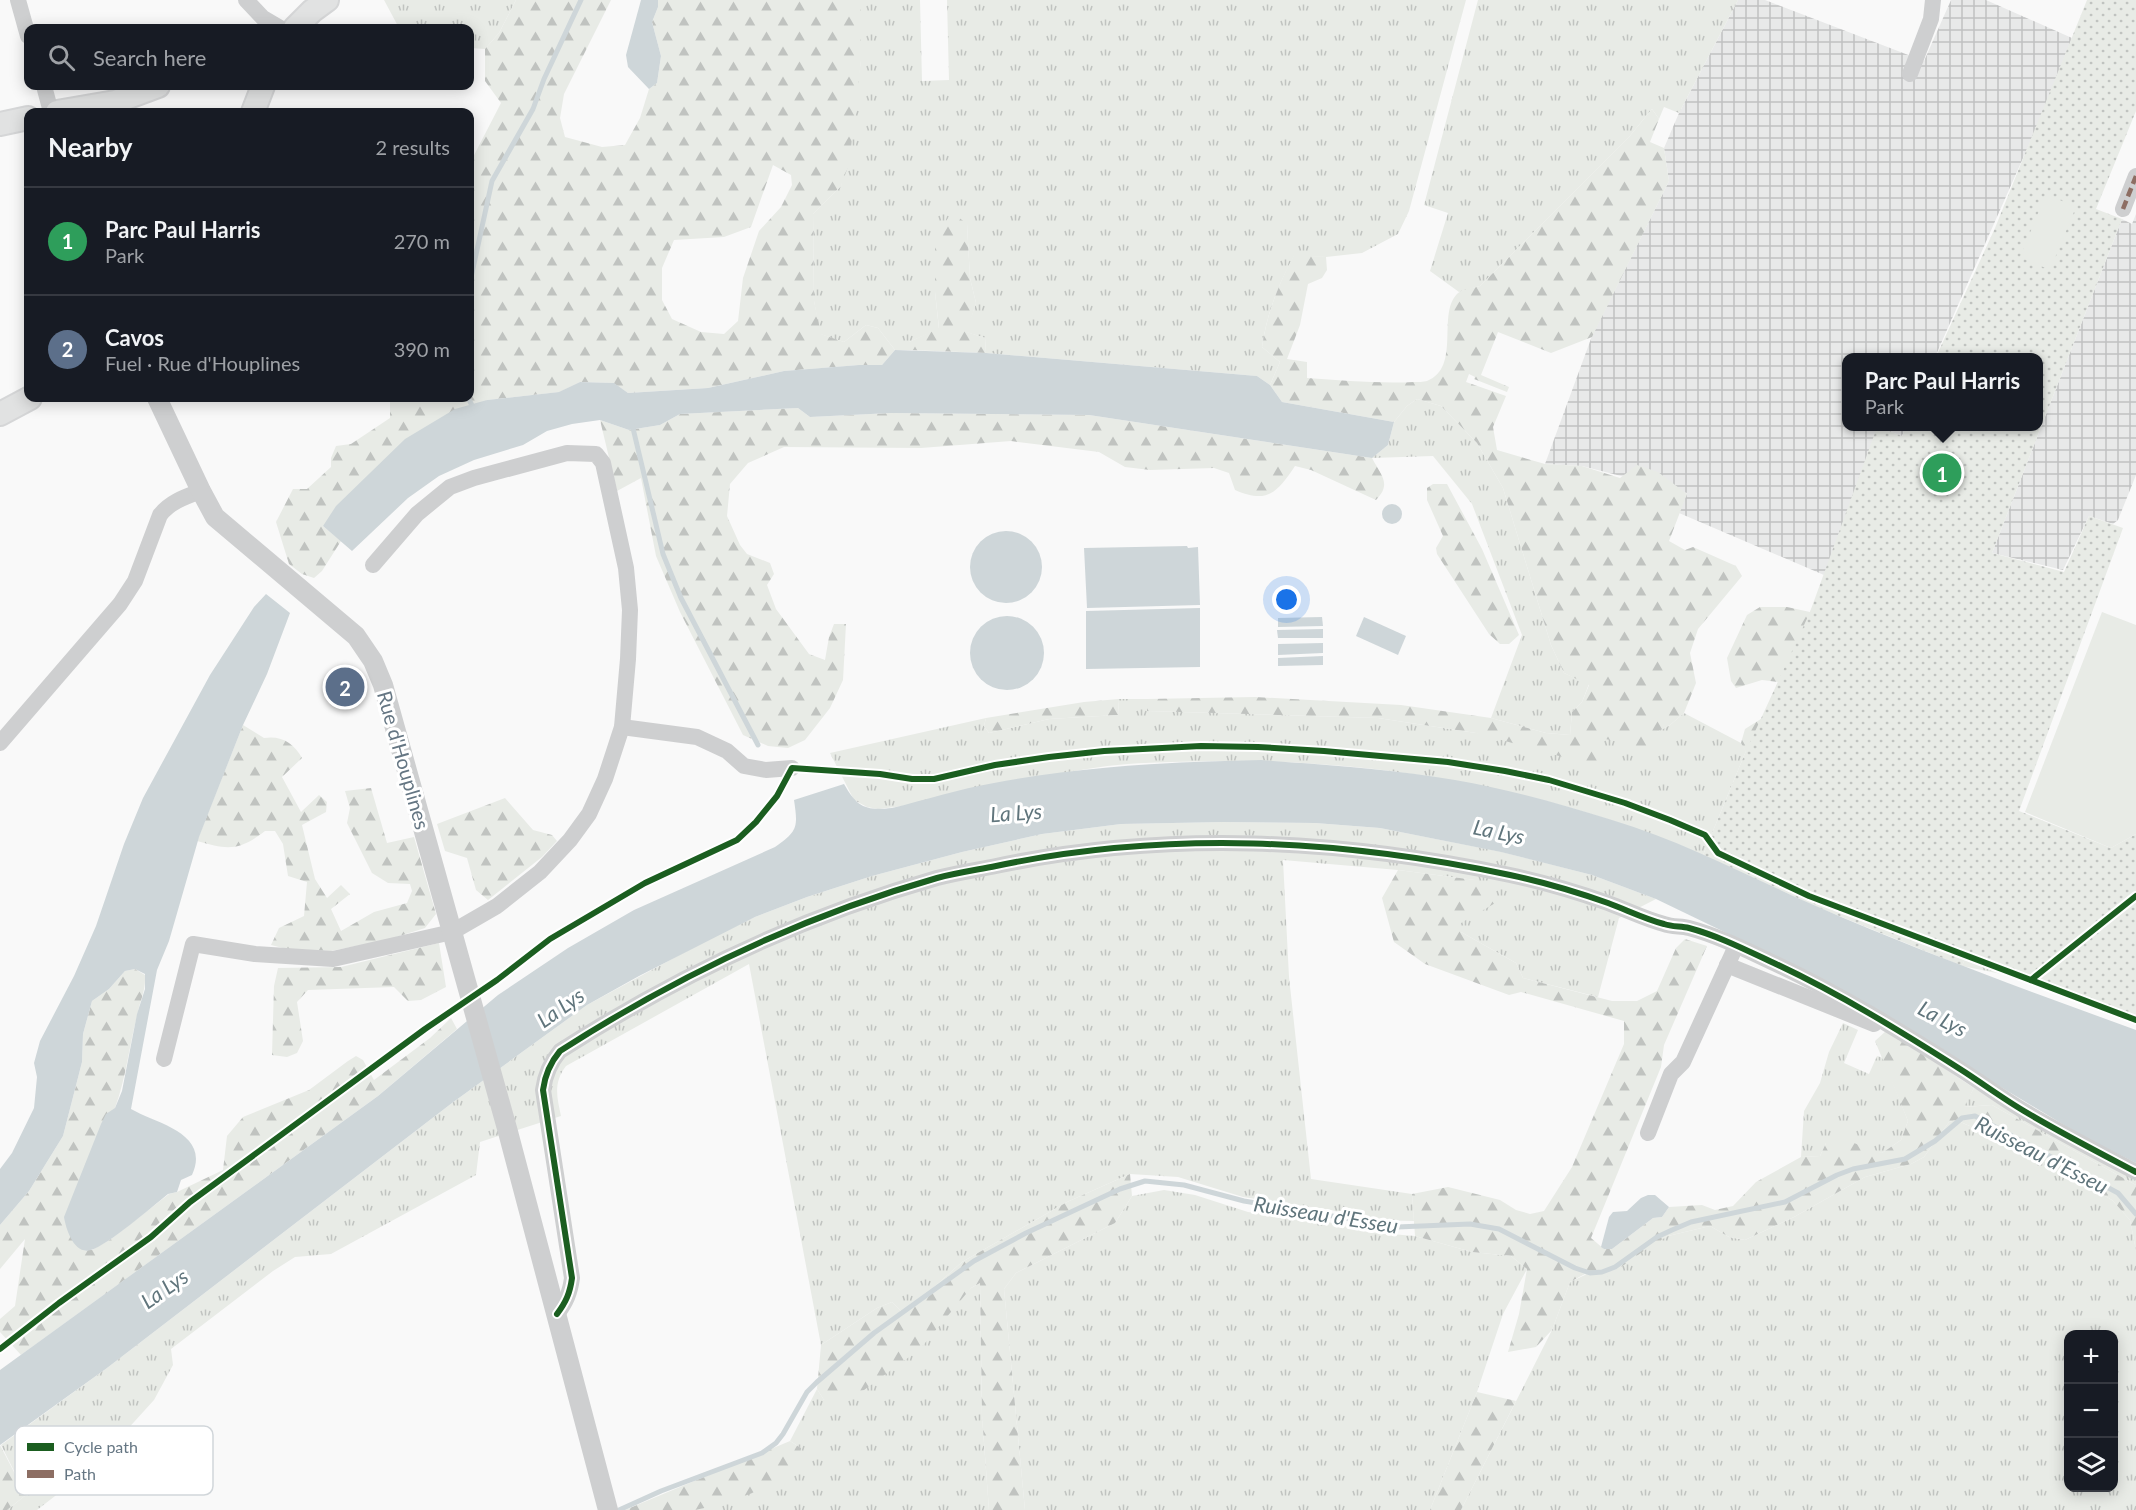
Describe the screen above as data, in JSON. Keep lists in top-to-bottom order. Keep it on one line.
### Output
{"streets":{"street":["Rue d'Houplines"]},"water":["La Lys","Ruisseau d'Esseu"],"legend":["Cycle path","Path"],"page":{"search":"Search here","heading":["Nearby","2 results"],"list":[{"mark":"1","name":"Parc Paul Harris","note":"Park","value":"270 m"},{"mark":"2","name":"Cavos","note":"Fuel · Rue d'Houplines","value":"390 m"}],"popup":["Parc Paul Harris","Park"],"pins":["1","2"],"map_buttons":["+","−"]}}
